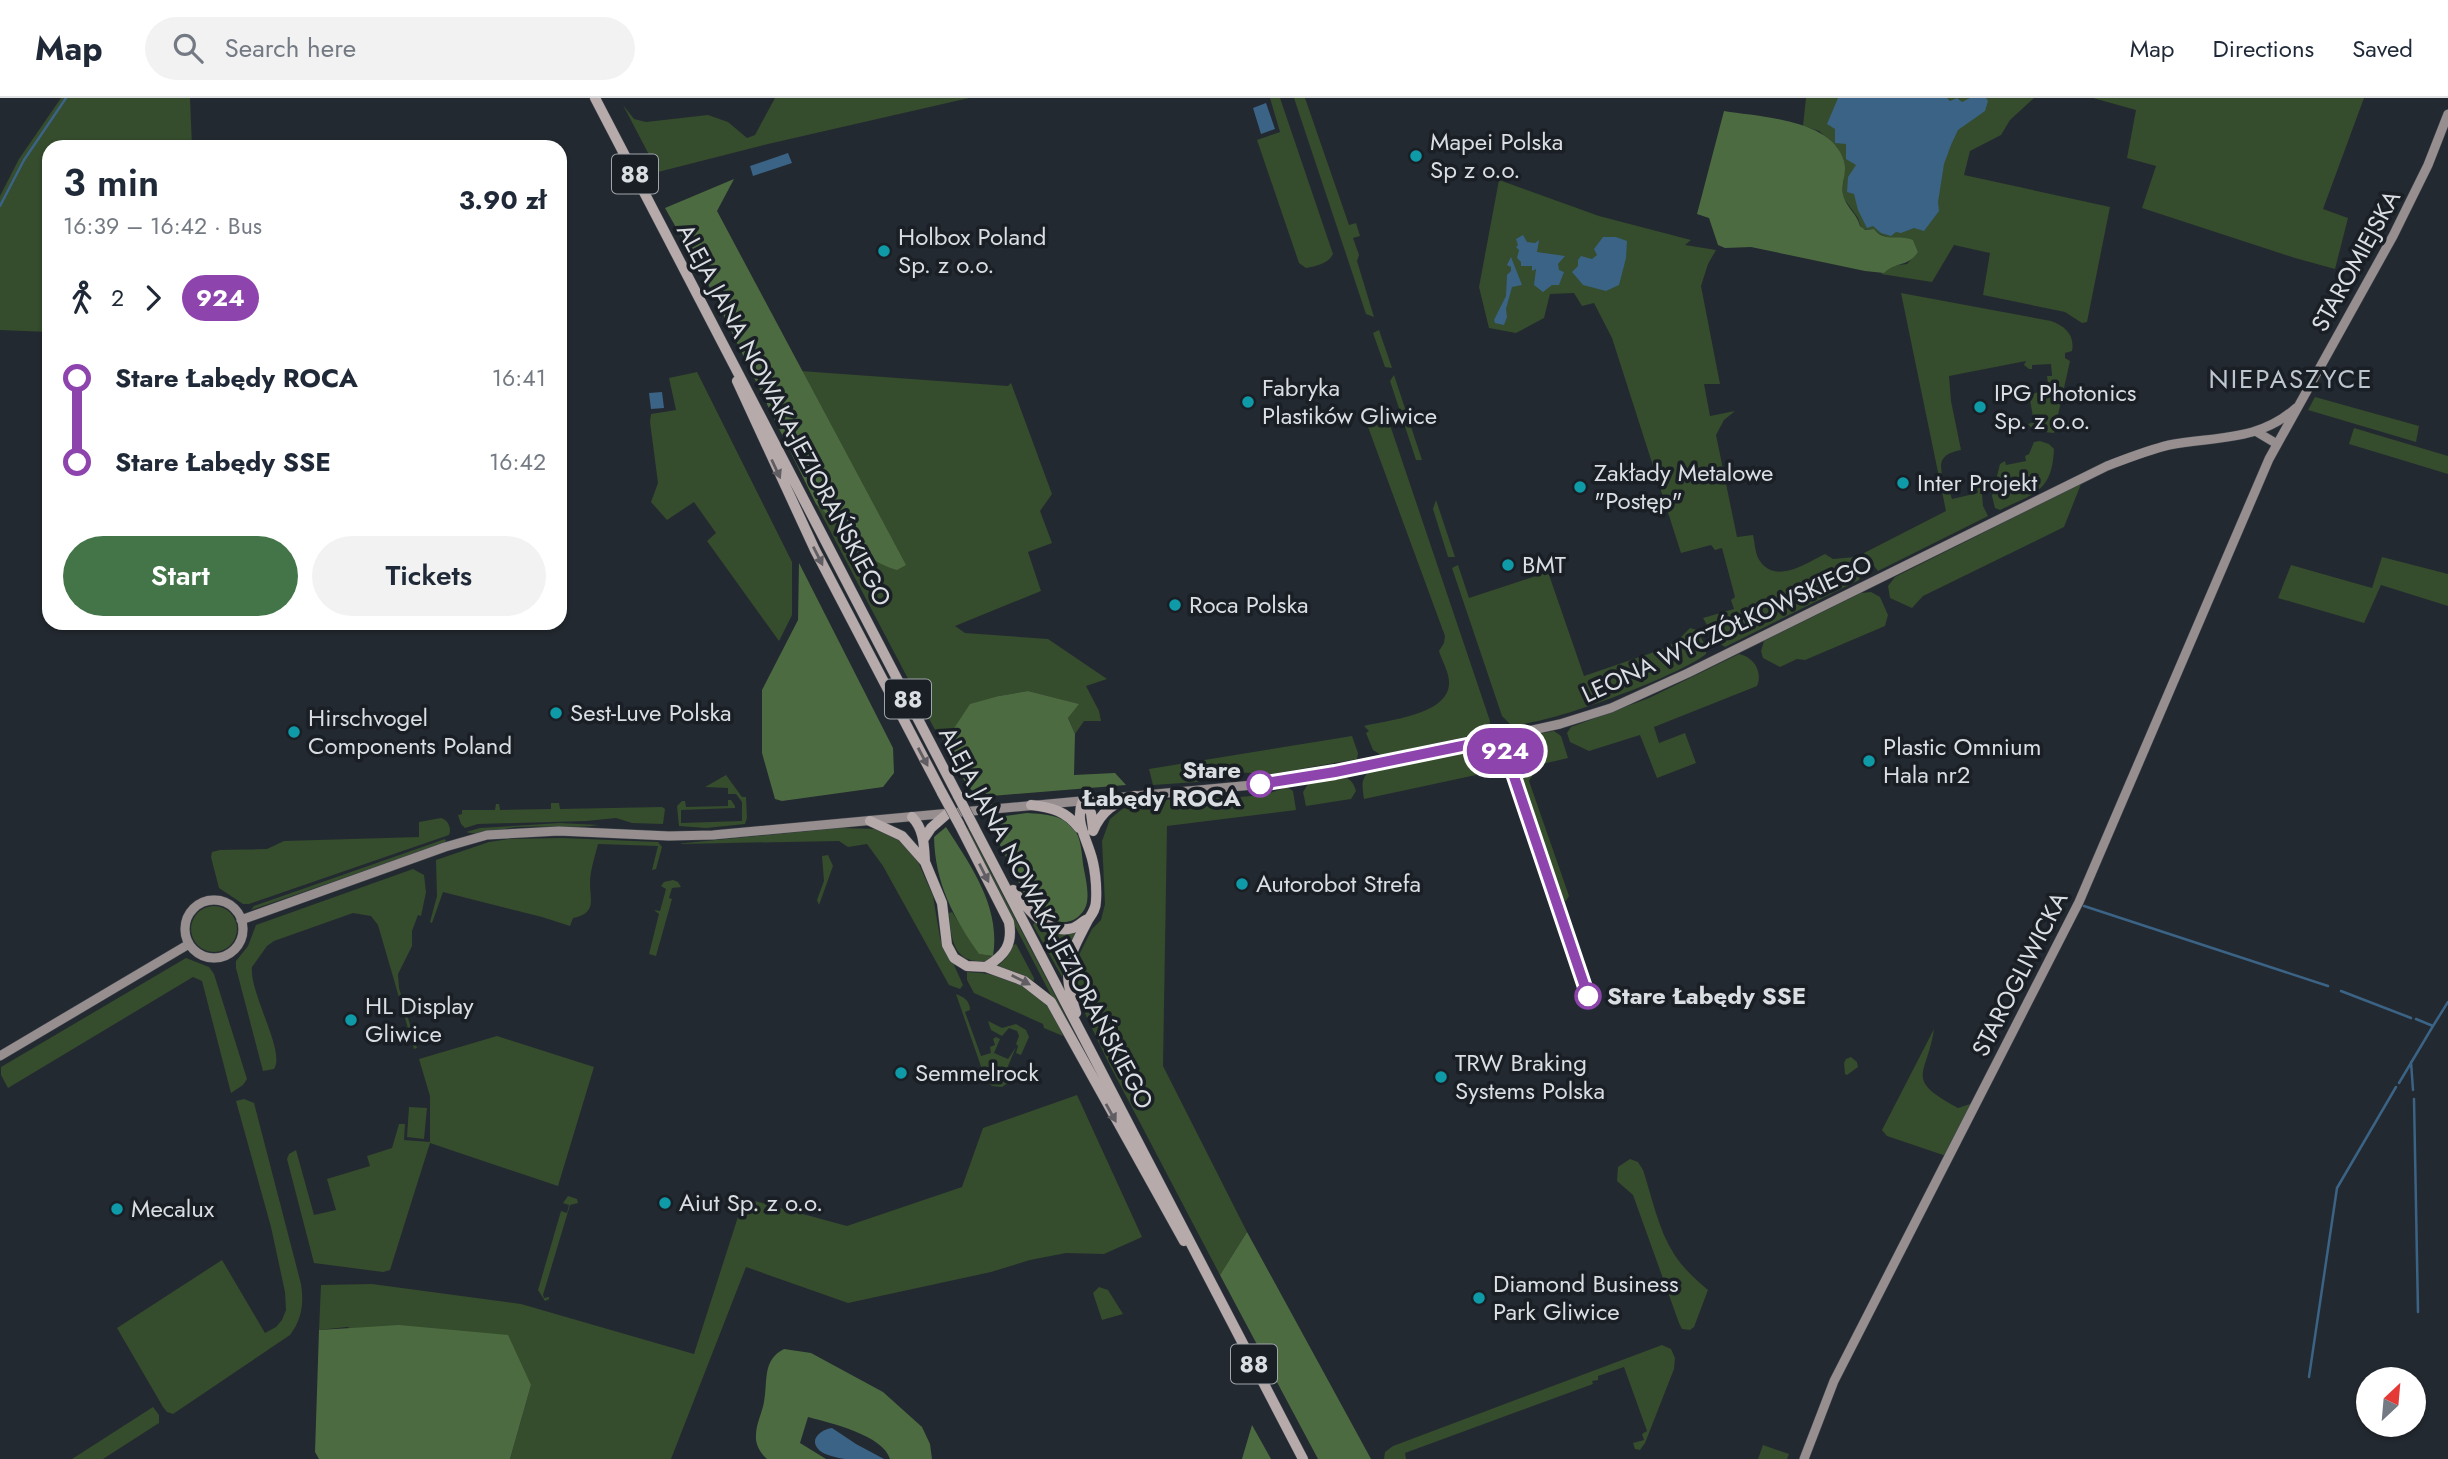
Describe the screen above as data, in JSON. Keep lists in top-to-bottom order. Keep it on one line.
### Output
{"streets":{"main road":["88","ALEJA JANA NOWAKA-JEZIORAŃSKIEGO"],"street":["STAROMIEJSKA","LEONA WYCZÓŁKOWSKIEGO","STAROGLIWICKA"]},"crossings":[["STAROMIEJSKA","LEONA WYCZÓŁKOWSKIEGO"],["STAROMIEJSKA","STAROGLIWICKA"]],"districts":["NIEPASZYCE"],"places":["Mapei Polska Sp z o.o.","Holbox Poland Sp. z o.o.","Fabryka Plastików Gliwice","IPG Photonics Sp. z o.o.","Inter Projekt","Zakłady Metalowe \"Postęp\"","BMT","Roca Polska","Sest-Luve Polska","Hirschvogel Components Poland","Plastic Omnium Hala nr2","Stare Łabędy ROCA","Autorobot Strefa","Stare Łabędy SSE","HL Display Gliwice","Semmelrock","TRW Braking Systems Polska","Aiut Sp. z o.o.","Mecalux","Diamond Business Park Gliwice"],"lines":["bus line 924"],"north":"top right","page":{"header":"Map","search":"Search here","nav":["Map","Directions","Saved"],"on_map":"924","heading":["3 min","16:39 – 16:42 · Bus","3.90 zł"],"legs":["2","924"],"list":[{"name":"Stare Łabędy ROCA","value":"16:41"},{"name":"Stare Łabędy SSE","value":"16:42"}],"buttons":["Start","Tickets"]}}
